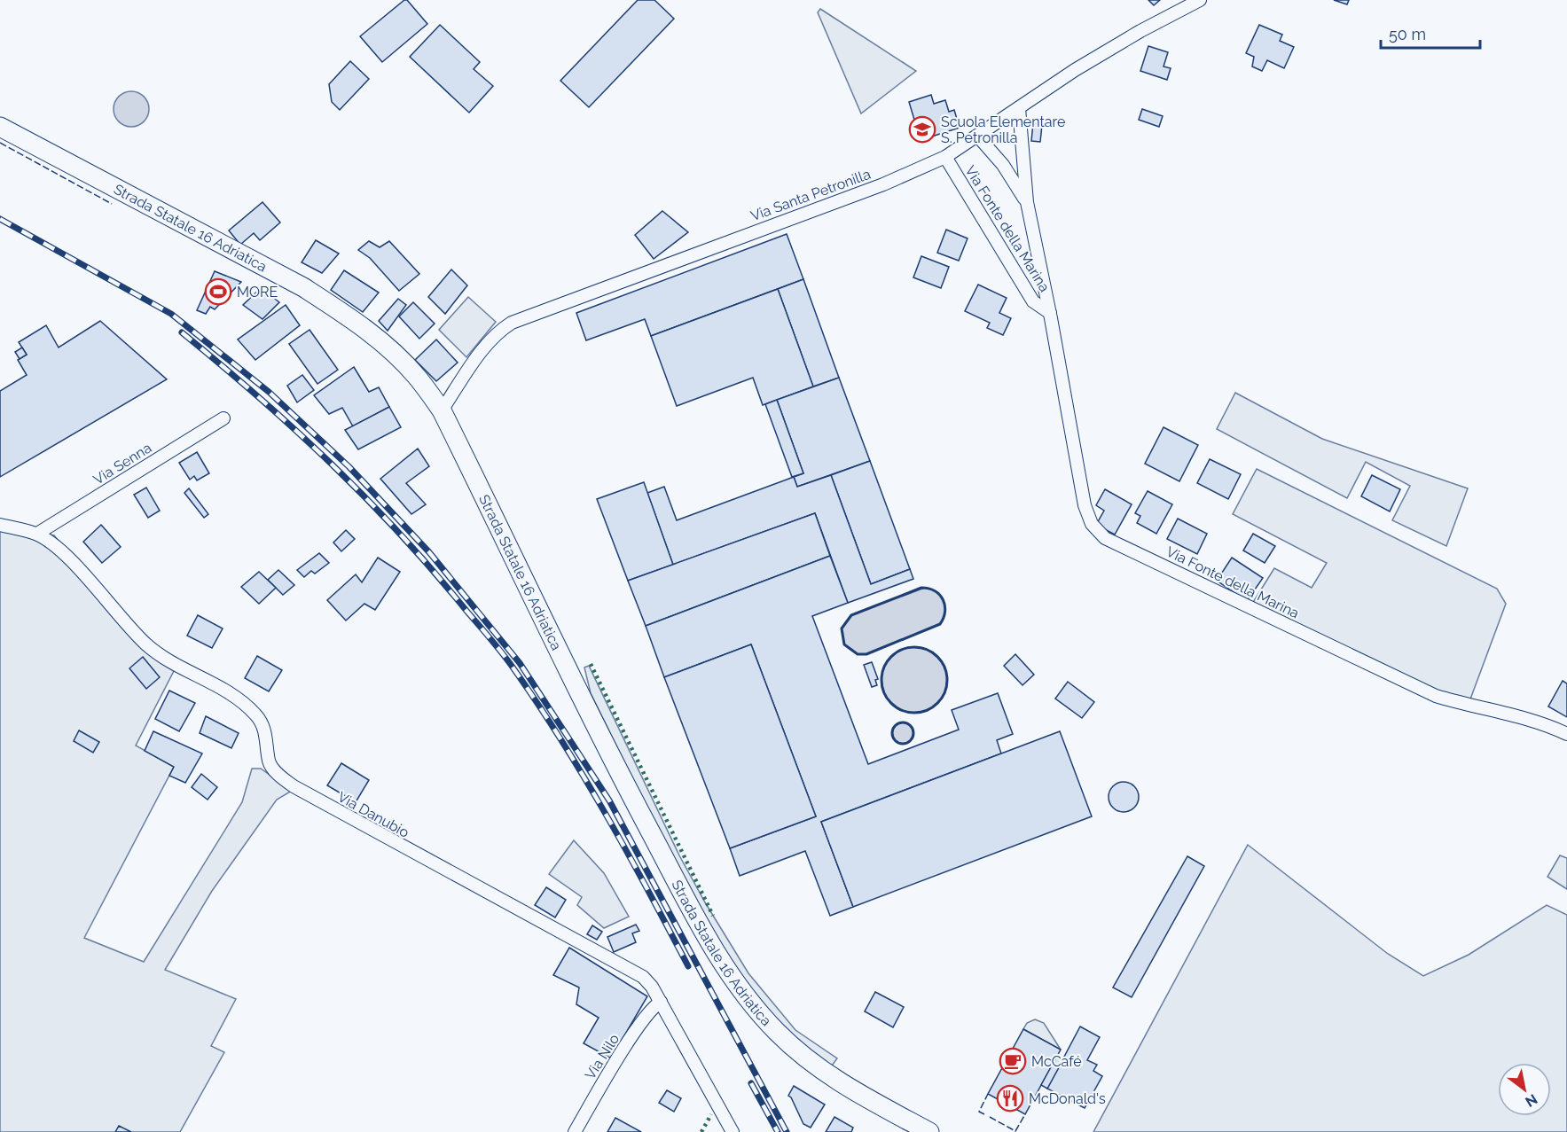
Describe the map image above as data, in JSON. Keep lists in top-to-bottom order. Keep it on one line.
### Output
{"streets":{"main road":["Strada Statale 16 Adriatica"],"street":["Via Santa Petronilla","Via Fonte della Marina","Via Senna","Via Danubio","Via Nilo"]},"crossings":[["Via Santa Petronilla","Strada Statale 16 Adriatica"],["Via Santa Petronilla","Via Fonte della Marina"],["Via Senna","Via Danubio"],["Via Danubio","Via Nilo"]],"places":{"school or university":["Scuola Elementare S. Petronilla"],"sports":["MORE"],"cafe":["McCafé"],"restaurant":["McDonald's"]},"scale_bar":"50 m","north":"bottom right"}
